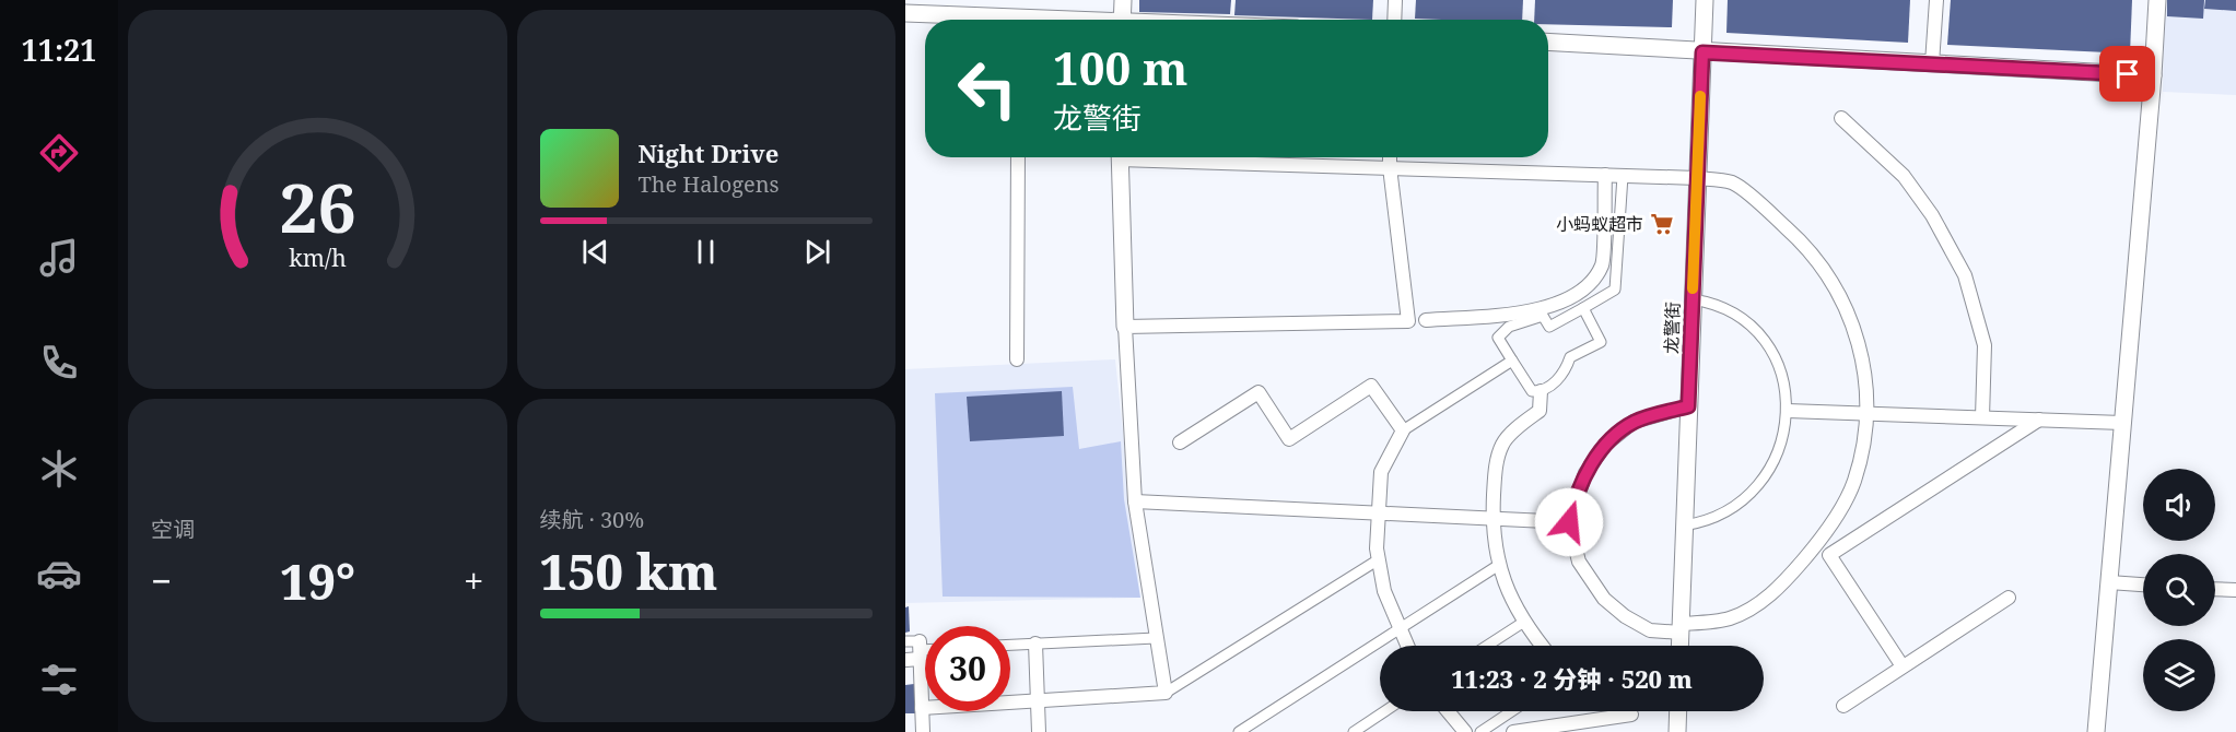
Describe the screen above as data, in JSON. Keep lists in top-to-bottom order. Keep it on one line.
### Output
{"streets":{"street":["龙警街"]},"places":{"supermarket":["小蚂蚁超市"]},"page":{"tabs":"11:21","turn":["100 m","龙警街"],"song":["Night Drive","The Halogens"],"tile":["空调",["续航 · 30%","150 km"]],"heat":["−","19°","+"],"limit":"30","trip":"11:23 · 2 分钟 · 520 m","gauge":["26","km/h"]}}
